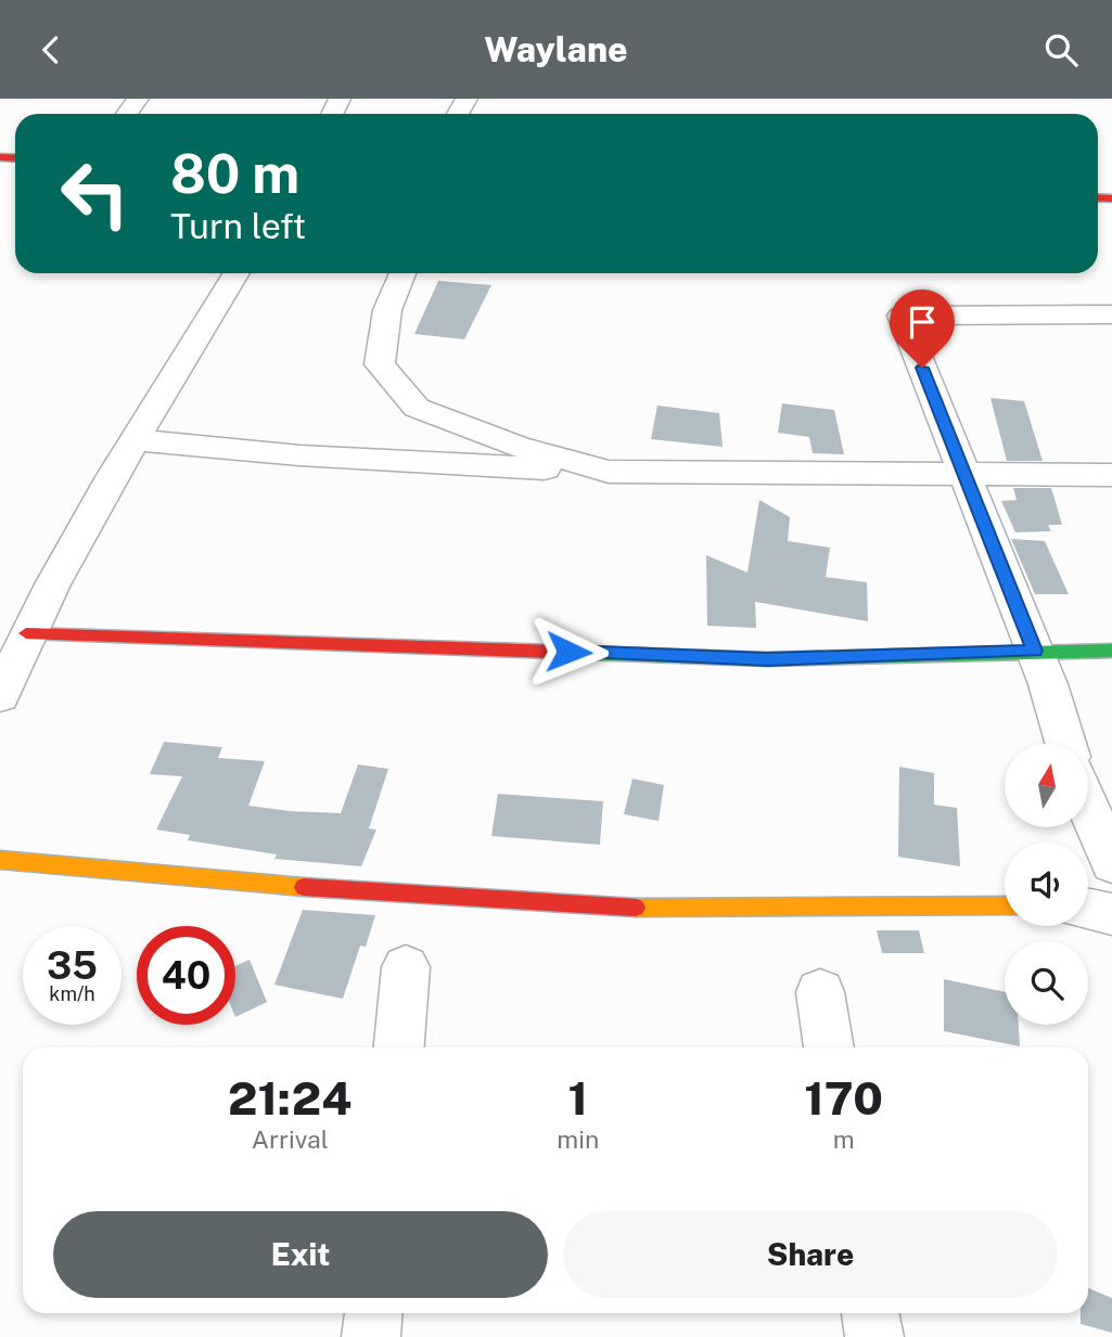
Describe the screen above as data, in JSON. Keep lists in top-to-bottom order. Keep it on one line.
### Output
{"north":"top","page":{"header":"Waylane","turn":["80 m","Turn left"],"speed":"35 km/h","limit":"40","eta":["21:24","Arrival","1","min","170","m"],"buttons":["Exit","Share"]}}
